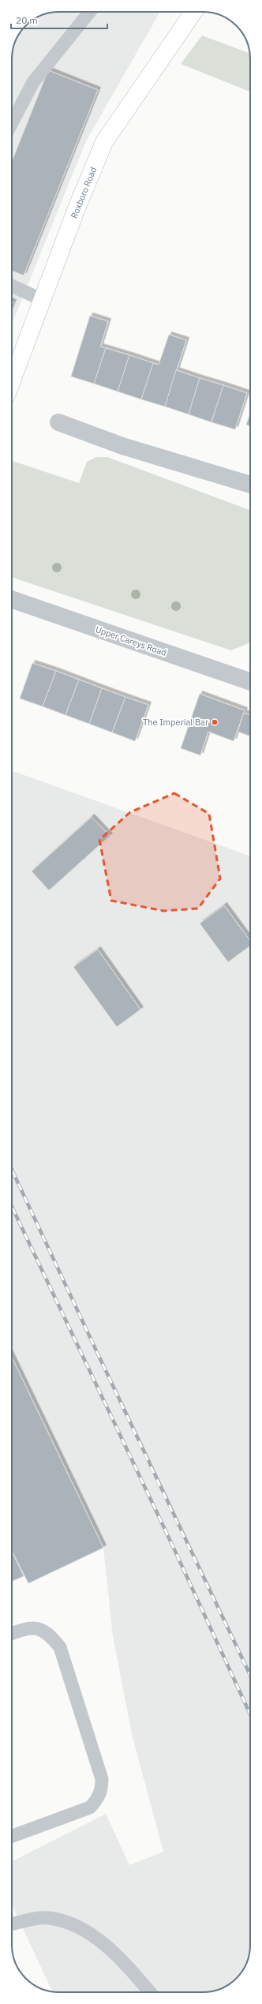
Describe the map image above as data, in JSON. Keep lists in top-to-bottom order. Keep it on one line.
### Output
{"streets":{"main road":["Roxboro Road"],"street":["Upper Careys Road"]},"places":["The Imperial Bar"],"scale_bar":"20 m"}
